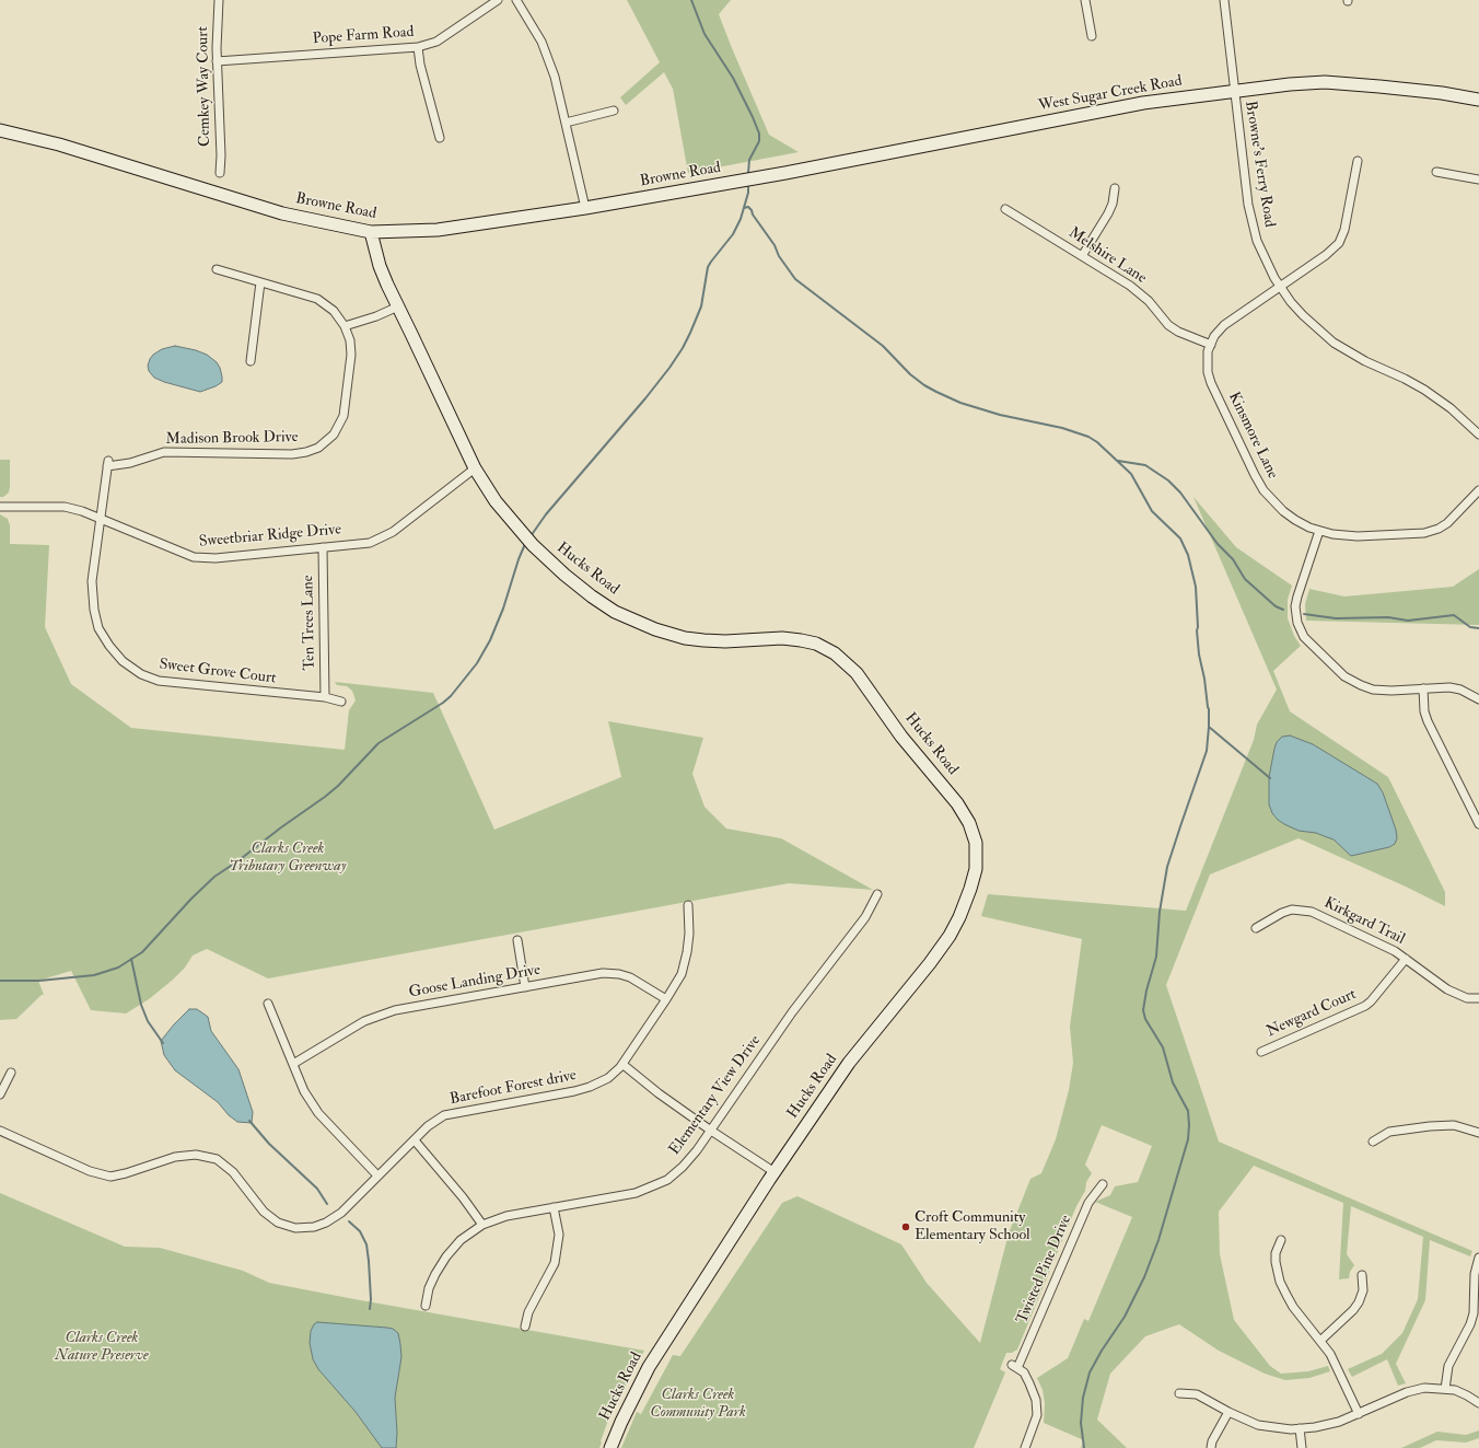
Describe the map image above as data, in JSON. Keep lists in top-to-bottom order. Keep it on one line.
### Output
{"streets":{"main road":["West Sugar Creek Road","Browne Road","Hucks Road"],"street":["Pope Farm Road","Cemkey Way Court","Browne's Ferry Road","Melshire Lane","Kinsmore Lane","Madison Brook Drive","Sweetbriar Ridge Drive","Ten Trees Lane","Sweet Grove Court","Kirkgard Trail","Goose Landing Drive","Newgard Court","Barefoot Forest drive","Elementary View Drive","Twisted Pine Drive"]},"crossings":[["Pope Farm Road","Cemkey Way Court"],["West Sugar Creek Road","Browne's Ferry Road"],["West Sugar Creek Road","Browne Road"],["Browne's Ferry Road","Kinsmore Lane"],["Browne Road","Hucks Road"],["Melshire Lane","Kinsmore Lane"],["Madison Brook Drive","Sweet Grove Court"],["Sweetbriar Ridge Drive","Hucks Road"],["Sweetbriar Ridge Drive","Ten Trees Lane"],["Sweetbriar Ridge Drive","Sweet Grove Court"],["Ten Trees Lane","Sweet Grove Court"],["Kirkgard Trail","Newgard Court"],["Goose Landing Drive","Barefoot Forest drive"]],"parks":["Clarks Creek Tributary Greenway","Clarks Creek Nature Preserve","Clarks Creek Community Park"],"places":["Croft Community Elementary School"]}
